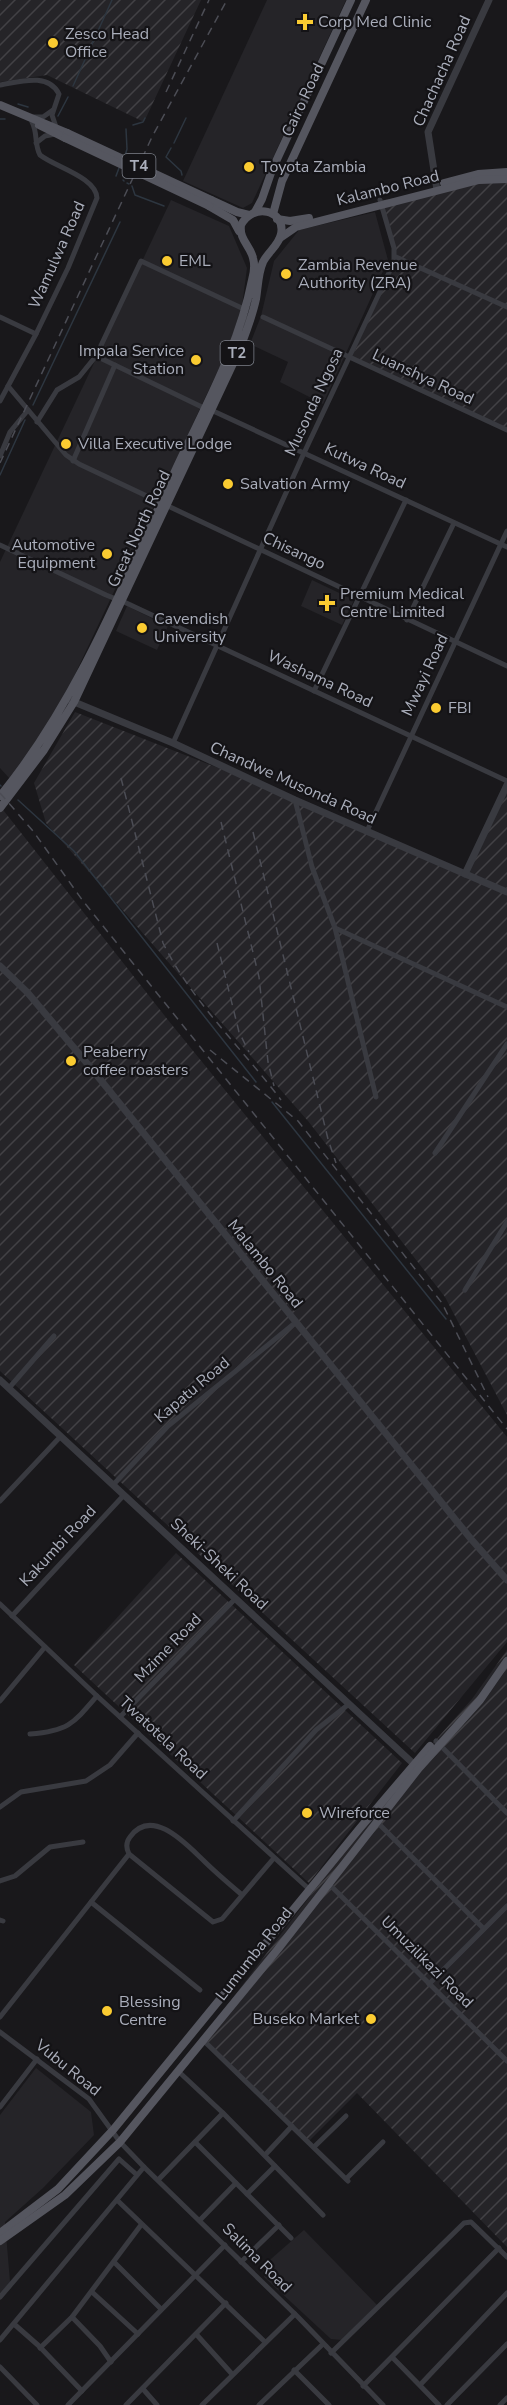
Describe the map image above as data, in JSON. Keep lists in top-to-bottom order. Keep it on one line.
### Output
{"streets":{"main road":["Cairo Road","T4","Kalambo Road","T2","Great North Road","Lumumba Road"],"street":["Chachacha Road","Wamulwa Road","Luanshya Road","Musonda Ngosa","Kutwa Road","Chisango","Mwayi Road","Washama Road","Chandwe Musonda Road","Malambo Road","Kapatu Road","Kakumbi Road","Sheki-Sheki Road","Mzime Road","Twatotela Road","Umuzilikazi Road","Vubu Road","Salima Road"]},"crossings":[["Chachacha Road","Kalambo Road"],["Cairo Road","T4"],["Cairo Road","Kalambo Road"],["Cairo Road","Great North Road"],["T4","Kalambo Road"],["T4","Great North Road"],["Kalambo Road","Great North Road"],["Luanshya Road","Musonda Ngosa"],["Musonda Ngosa","Kutwa Road"],["Musonda Ngosa","Chisango"],["Musonda Ngosa","Washama Road"],["Musonda Ngosa","Chandwe Musonda Road"],["Kutwa Road","Great North Road"],["Kutwa Road","Mwayi Road"],["Great North Road","Chisango"],["Great North Road","Washama Road"],["Great North Road","Chandwe Musonda Road"],["Chisango","Mwayi Road"],["Mwayi Road","Washama Road"],["Mwayi Road","Chandwe Musonda Road"],["Malambo Road","Kapatu Road"],["Kapatu Road","Sheki-Sheki Road"],["Kakumbi Road","Sheki-Sheki Road"],["Kakumbi Road","Twatotela Road"],["Sheki-Sheki Road","Mzime Road"],["Sheki-Sheki Road","Lumumba Road"],["Mzime Road","Twatotela Road"],["Twatotela Road","Lumumba Road"],["Lumumba Road","Umuzilikazi Road"],["Lumumba Road","Vubu Road"],["Lumumba Road","Salima Road"],["Vubu Road","Salima Road"]],"places":{"health":["Corp Med Clinic","Premium Medical Centre Limited"],"other":["Zesco Head Office","Toyota Zambia","EML","Zambia Revenue Authority (ZRA)","Impala Service Station","Villa Executive Lodge","Salvation Army","Automotive Equipment","Cavendish University","FBI","Peaberry coffee roasters","Wireforce","Blessing Centre","Buseko Market"]}}
